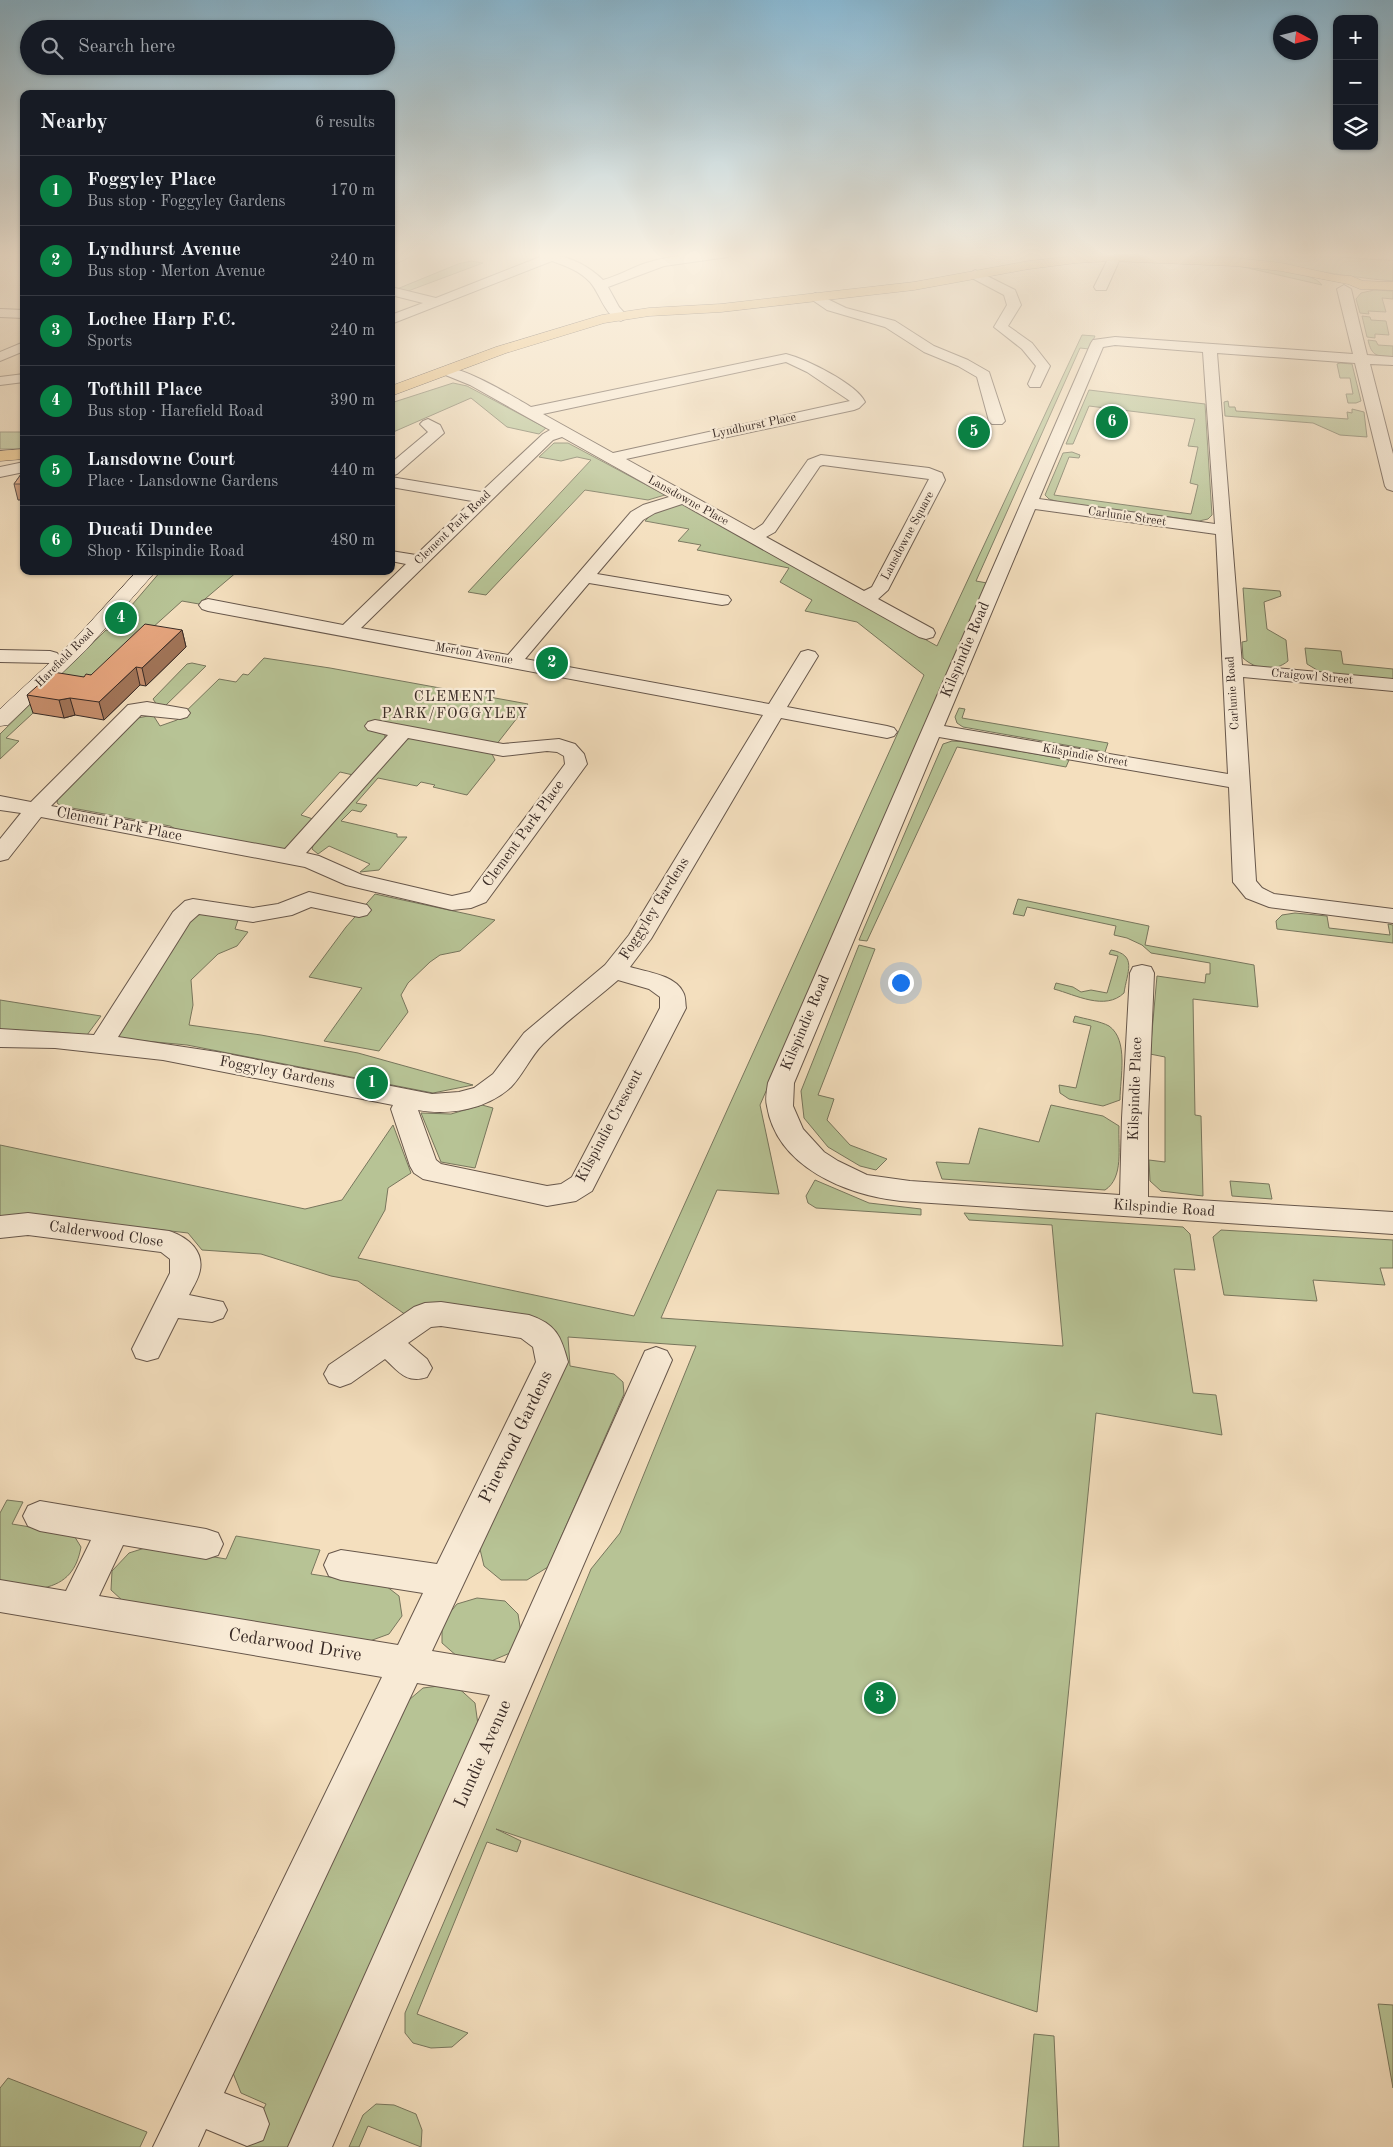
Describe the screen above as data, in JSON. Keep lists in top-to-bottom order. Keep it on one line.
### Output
{"streets":{"street":["Lyndhurst Place","Lansdowne Place","Carlunie Street","Clement Park Road","Lansdowne Square","Kilspindie Road","Merton Avenue","Harefield Road","Craigowl Street","Carlunie Road","Kilspindie Street","Clement Park Place","Foggyley Gardens","Kilspindie Place","Kilspindie Crescent","Calderwood Close","Pinewood Gardens","Cedarwood Drive","Lundie Avenue"]},"crossings":[["Lyndhurst Place","Lansdowne Place"],["Lansdowne Place","Clement Park Road"],["Lansdowne Place","Lansdowne Square"],["Carlunie Street","Kilspindie Road"],["Carlunie Street","Carlunie Road"],["Clement Park Road","Merton Avenue"],["Kilspindie Road","Kilspindie Street"],["Kilspindie Road","Kilspindie Place"],["Merton Avenue","Foggyley Gardens"],["Craigowl Street","Carlunie Road"],["Carlunie Road","Kilspindie Street"],["Foggyley Gardens","Kilspindie Crescent"],["Cedarwood Drive","Lundie Avenue"]],"districts":["CLEMENT PARK/FOGGYLEY"],"north":"right","page":{"map_buttons":["+","−"],"search":"Search here","heading":["Nearby","6 results"],"list":[{"mark":"1","name":"Foggyley Place","note":"Bus stop · Foggyley Gardens","value":"170 m"},{"mark":"2","name":"Lyndhurst Avenue","note":"Bus stop · Merton Avenue","value":"240 m"},{"mark":"3","name":"Lochee Harp F.C.","note":"Sports","value":"240 m"},{"mark":"4","name":"Tofthill Place","note":"Bus stop · Harefield Road","value":"390 m"},{"mark":"5","name":"Lansdowne Court","note":"Place · Lansdowne Gardens","value":"440 m"},{"mark":"6","name":"Ducati Dundee","note":"Shop · Kilspindie Road","value":"480 m"}],"pins":["6","5","4","2","1","3"]}}
